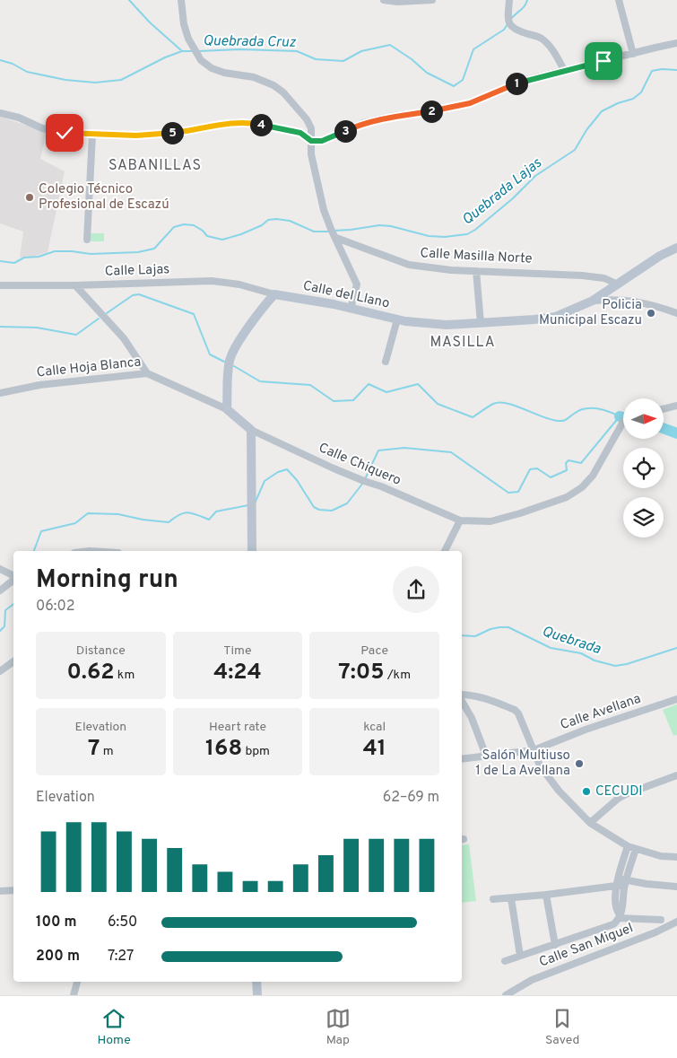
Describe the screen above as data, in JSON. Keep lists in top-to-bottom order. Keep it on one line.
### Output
{"streets":{"main road":["Calle del Llano"],"street":["Calle Masilla Norte","Calle Lajas","Calle Hoja Blanca","Calle Chiquero","Calle Avellana","Calle San Miguel"]},"crossings":[["Calle Masilla Norte","Calle del Llano"],["Calle Lajas","Calle del Llano"]],"districts":["SABANILLAS","MASILLA"],"water":["Quebrada Cruz","Quebrada Lajas","Quebrada"],"places":["Colegio Técnico Profesional de Escazú","Policia Municipal Escazu","Salón Multiuso 1 de La Avellana","CECUDI"],"north":"right","page":{"pins":["1","2","4","3","5"],"heading":["Morning run","06:02"],"stats":[["Distance","0.62 km"],["Time","4:24"],["Pace","7:05 /km"],["Elevation","7 m"],["Heart rate","168 bpm"],["kcal","41"]],"chart":["Elevation","62–69 m"],"list":[{"name":"100 m","note":"6:50"},{"name":"200 m","note":"7:27"}],"tabs":["Home","Map","Saved"]}}
